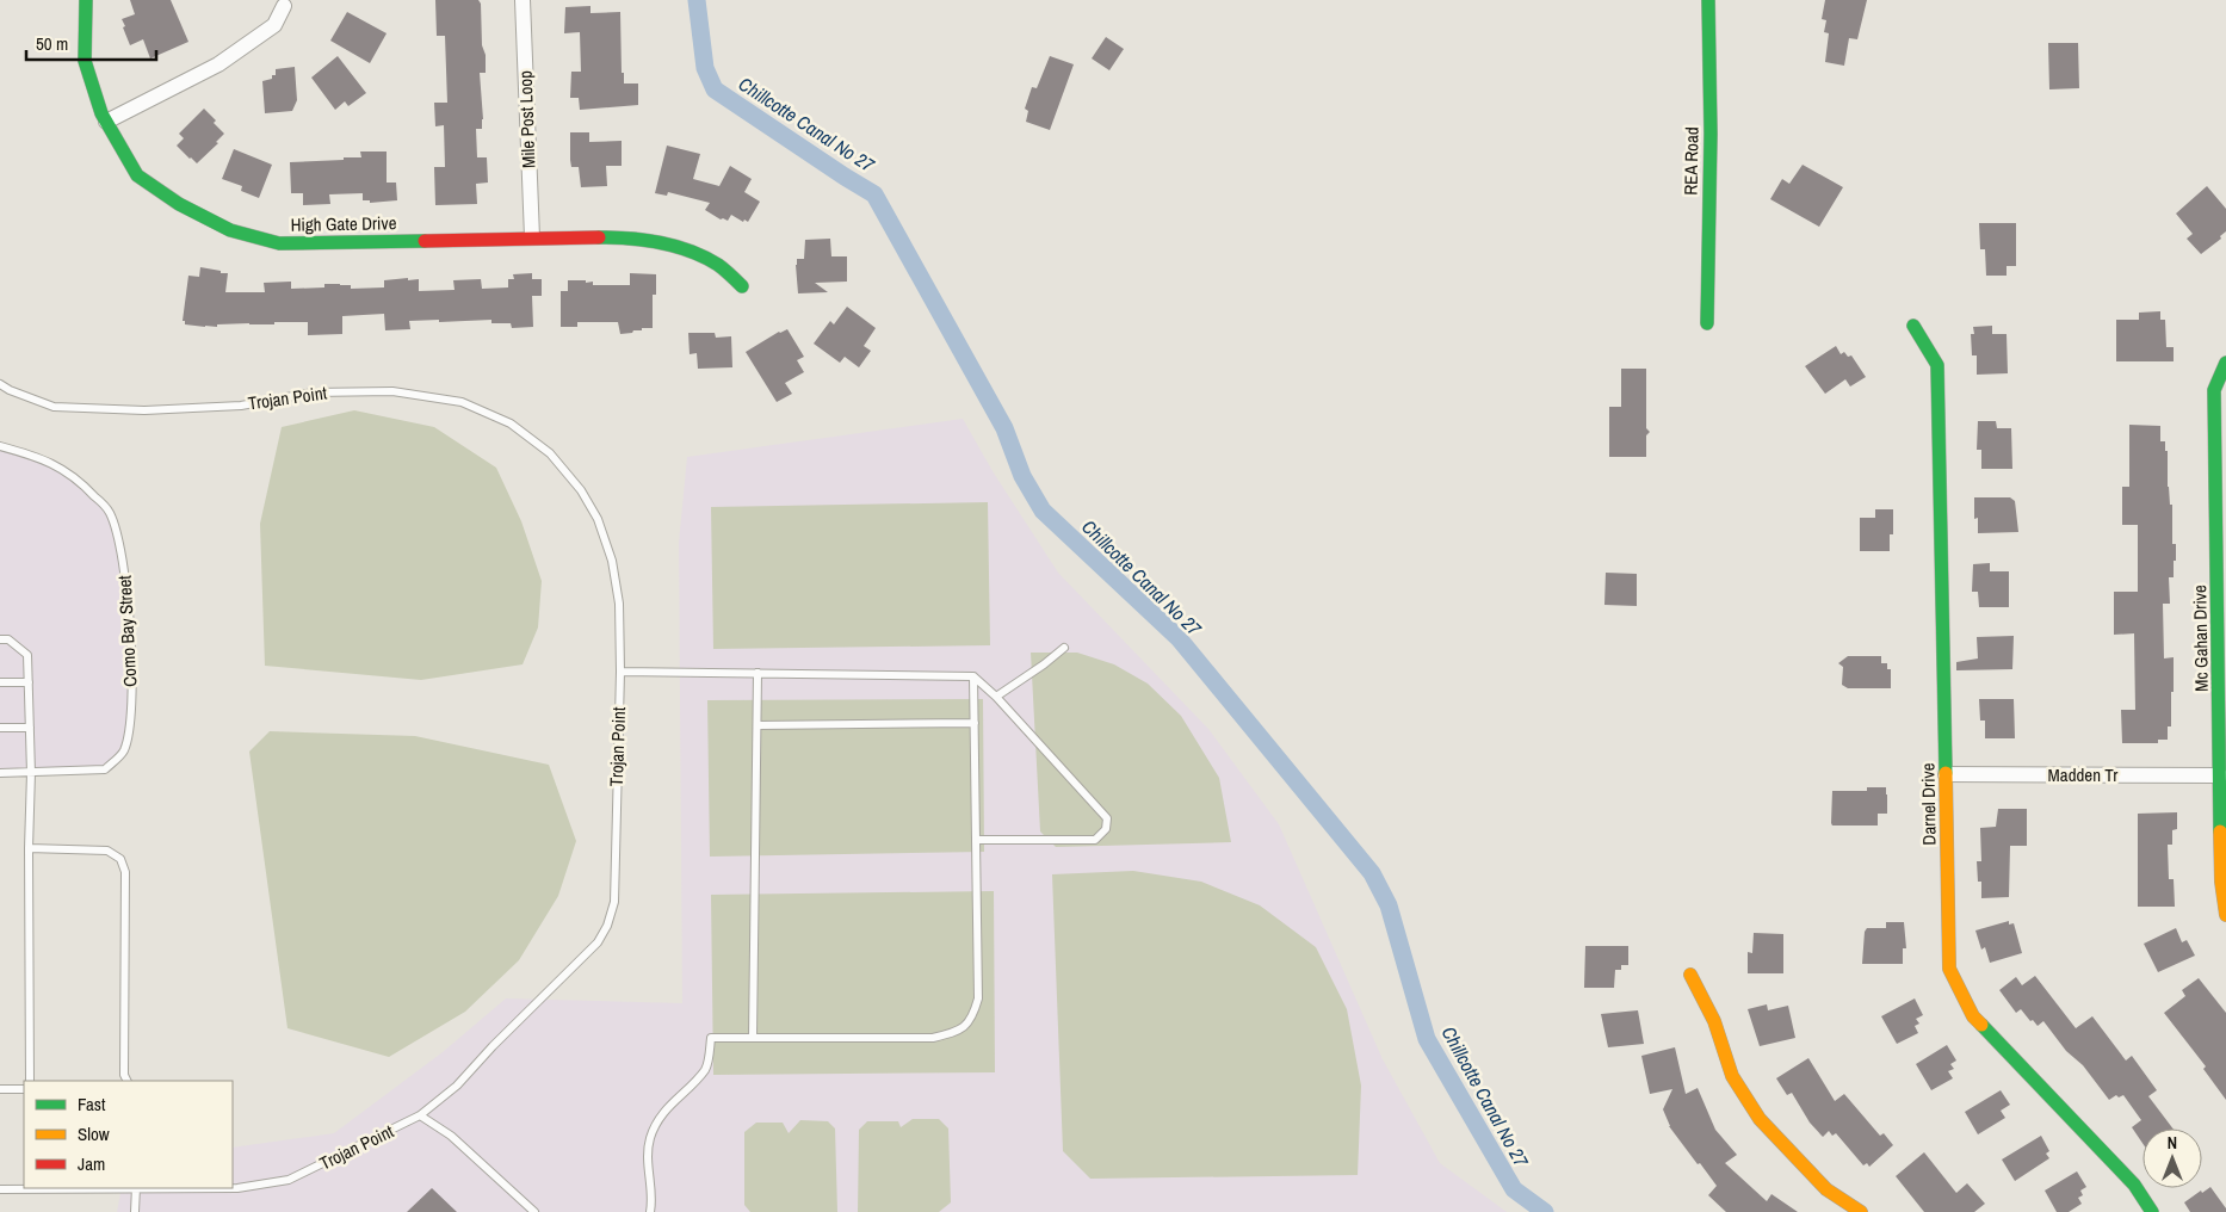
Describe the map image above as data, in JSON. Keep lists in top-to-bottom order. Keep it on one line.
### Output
{"streets":{"street":["Mile Post Loop","REA Road","High Gate Drive","Mc Gahan Drive","Madden Tr","Darnel Drive"],"lane":["Trojan Point","Como Bay Street"]},"crossings":[["Mile Post Loop","High Gate Drive"],["Mc Gahan Drive","Madden Tr"],["Madden Tr","Darnel Drive"]],"water":["Chillcotte Canal No 27"],"legend":["Fast","Slow","Jam"],"scale_bar":"50 m","north":"top"}
